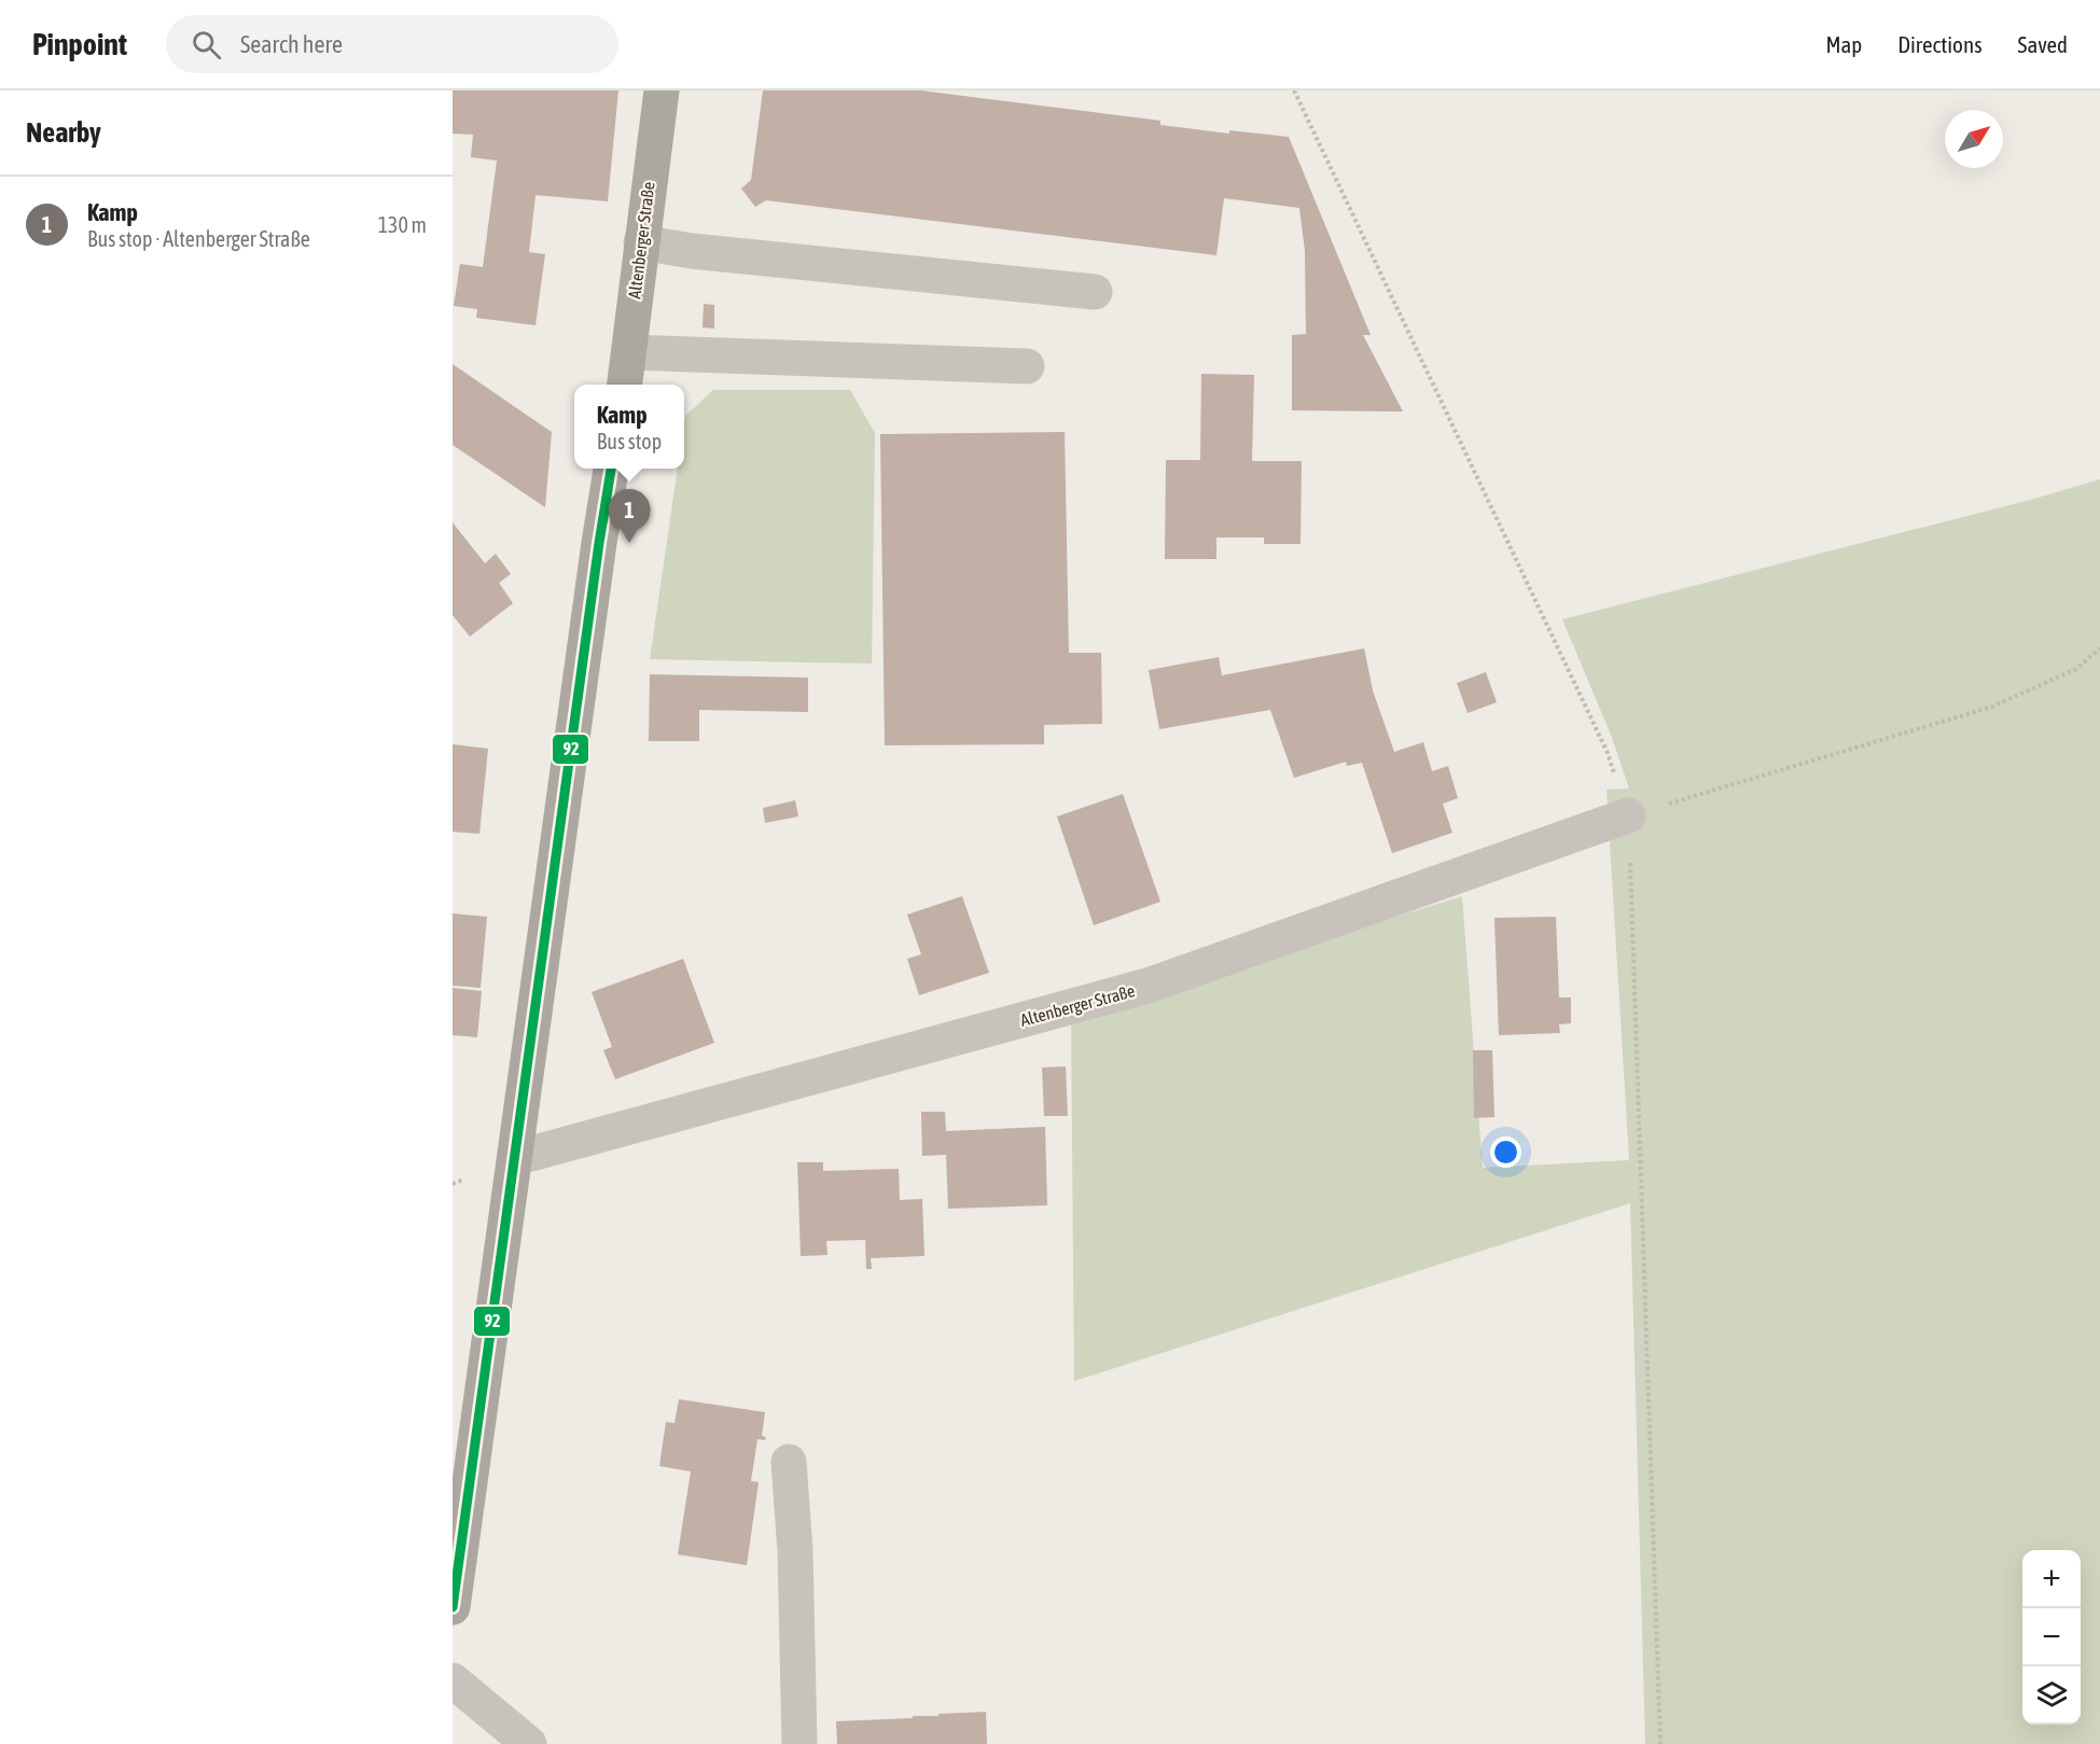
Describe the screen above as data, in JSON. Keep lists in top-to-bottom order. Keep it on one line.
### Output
{"streets":{"main road":["Altenberger Straße"]},"lines":["transit line 92"],"north":"top right","page":{"header":"Pinpoint","search":"Search here","nav":["Map","Directions","Saved"],"heading":"Nearby","list":[{"mark":"1","name":"Kamp","note":"Bus stop · Altenberger Straße","value":"130 m"}],"popup":["Kamp","Bus stop"],"pins":"1","map_buttons":["+","−"]}}
